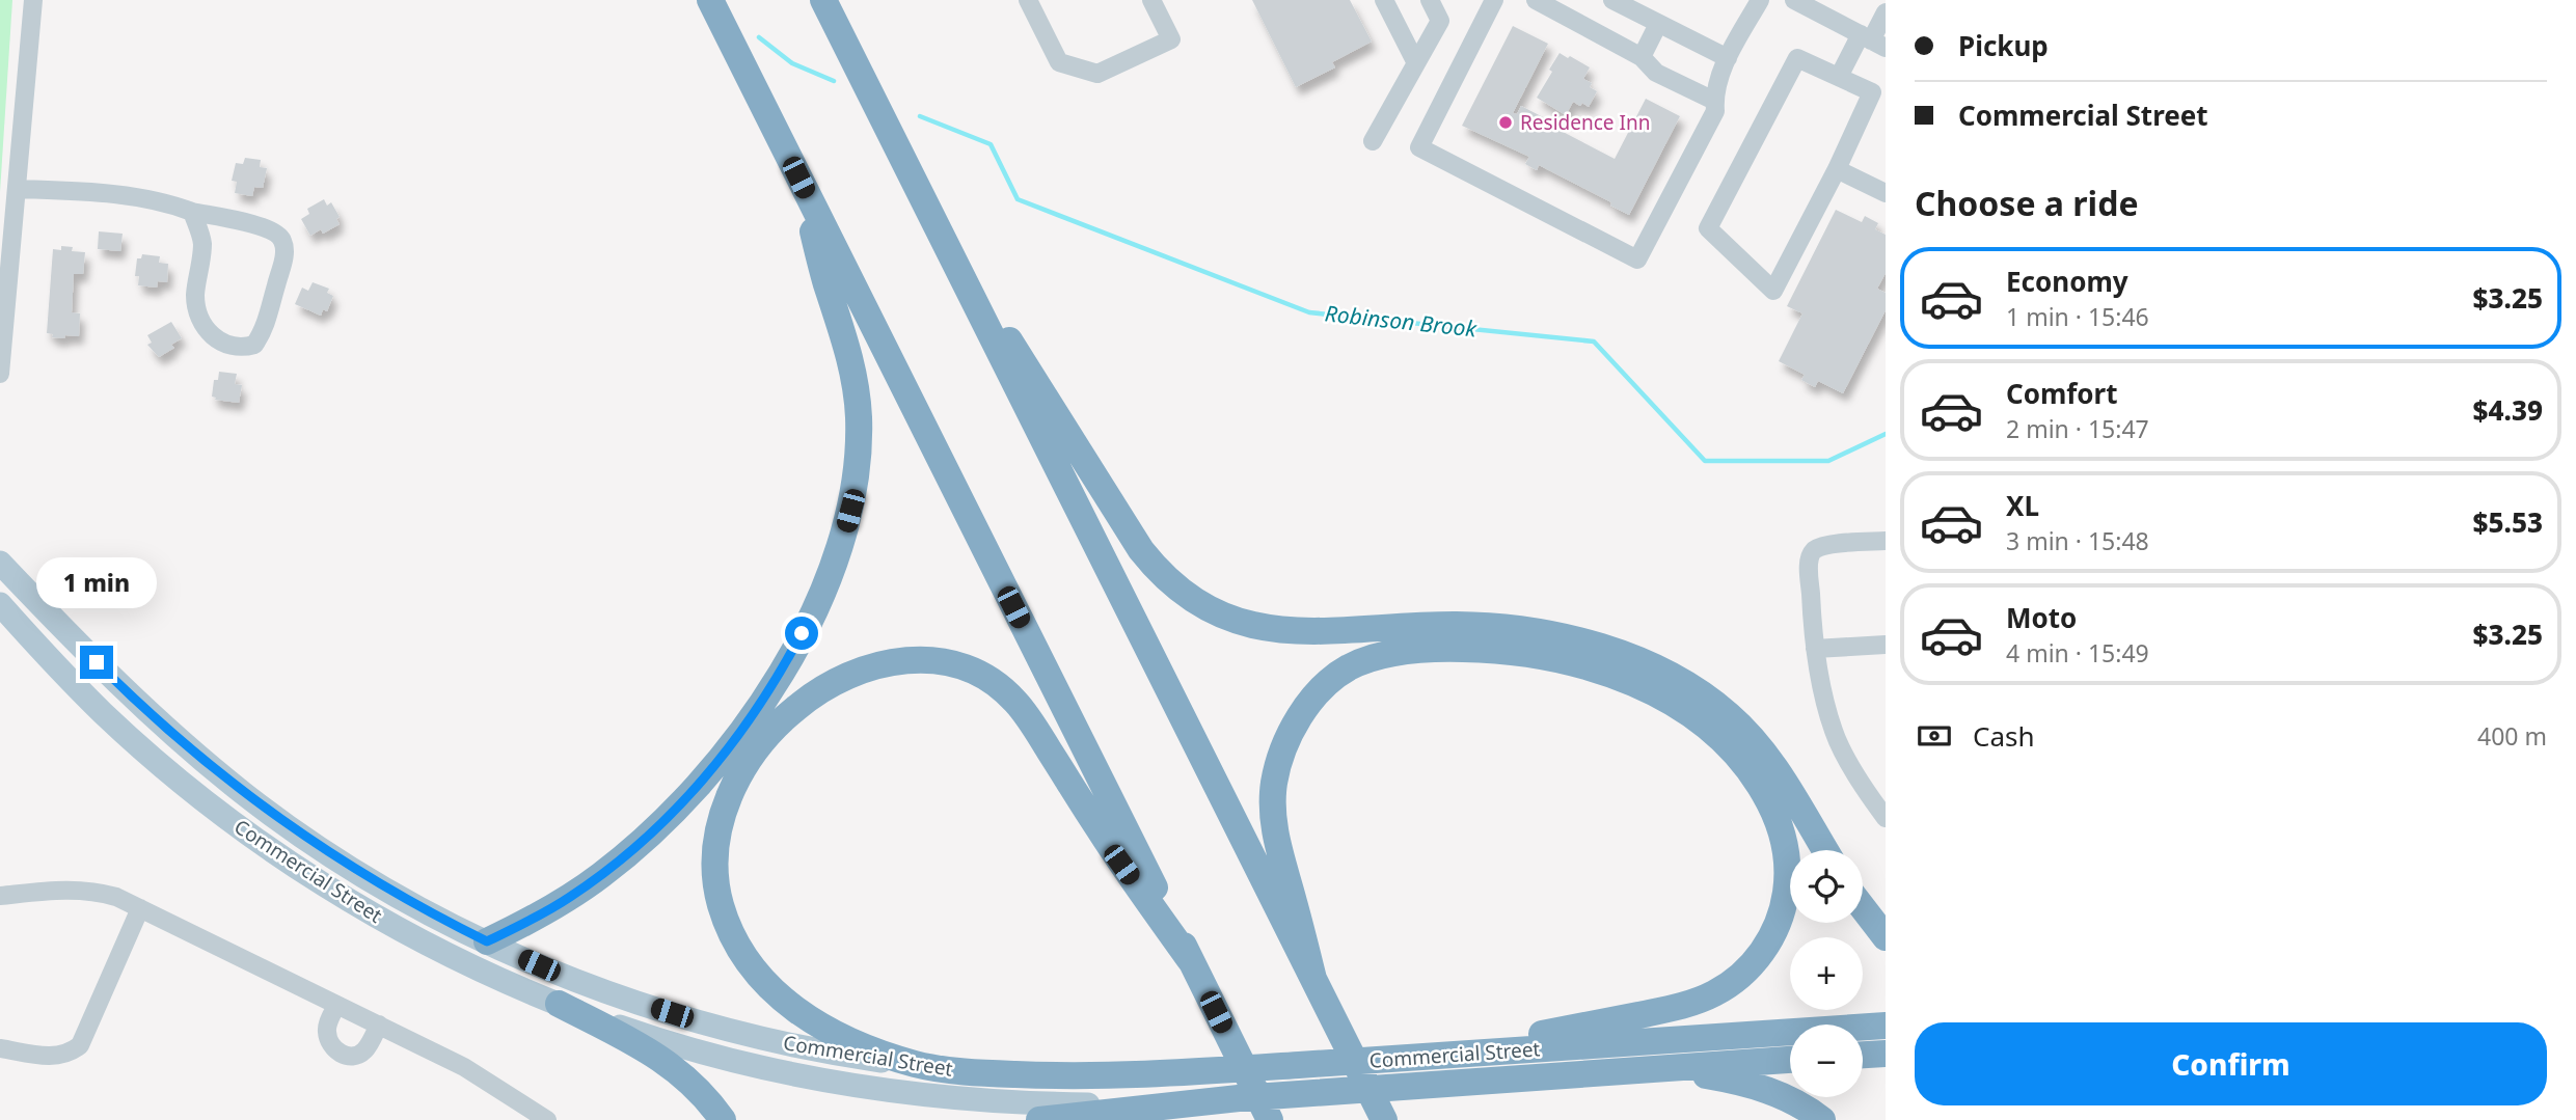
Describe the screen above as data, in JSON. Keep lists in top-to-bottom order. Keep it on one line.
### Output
{"streets":{"highway":["Commercial Street"]},"water":["Robinson Brook"],"places":["Residence Inn"],"page":{"banner":["Pickup","Commercial Street"],"heading":"Choose a ride","list":[{"name":"Economy","note":"1 min · 15:46","value":"$3.25"},{"name":"Comfort","note":"2 min · 15:47","value":"$4.39"},{"name":"XL","note":"3 min · 15:48","value":"$5.53"},{"name":"Moto","note":"4 min · 15:49","value":"$3.25"}],"bubble":"1 min","pay":["Cash","400 m"],"map_buttons":["+","−"],"buttons":"Confirm"}}
